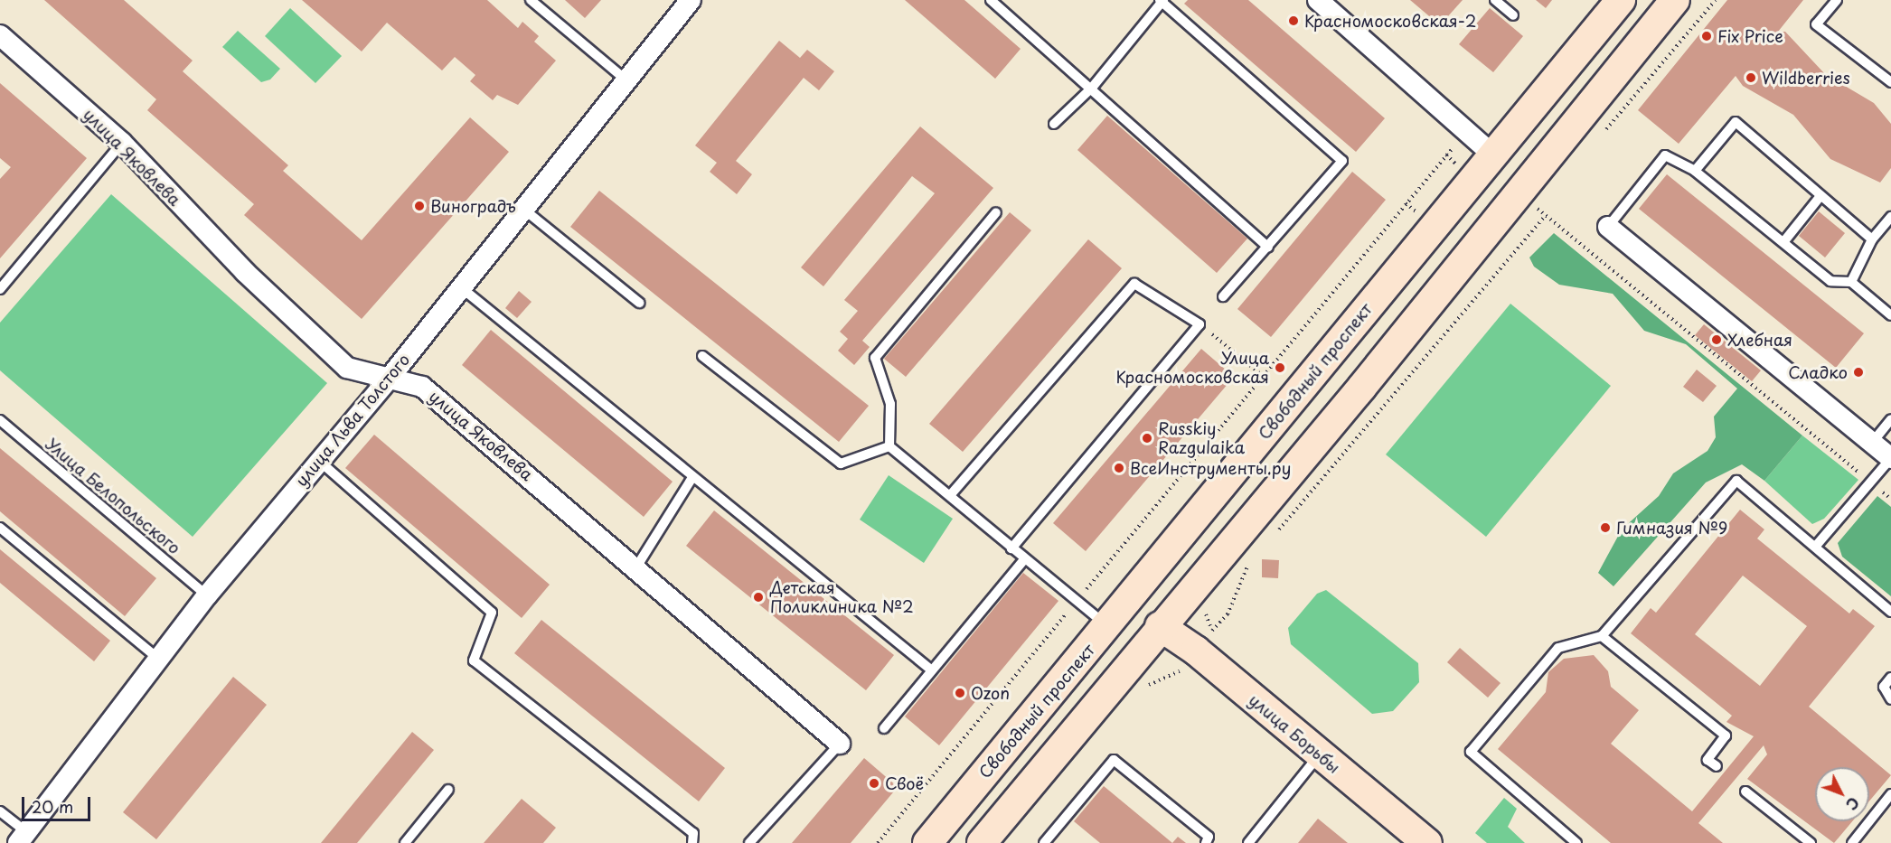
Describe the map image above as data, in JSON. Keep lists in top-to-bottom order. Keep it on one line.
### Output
{"streets":{"main road":["Свободный проспект","улица Борьбы"],"street":["улица Яковлева","улица Льва Толстого"],"lane":["Улица Белопольского"]},"crossings":[["улица Яковлева","улица Льва Толстого"],["улица Льва Толстого","Улица Белопольского"]],"places":["Красномосковская-2","Fix Price","Wildberries","Виноградъ","Хлебная","Улица Красномосковская","Сладко","Russkiy Razgulaika","ВсеИнструменты.ру","Гимназия №9","Детская Поликлиника №2","Ozon","Своё"],"scale_bar":"20 m","north":"bottom right"}
